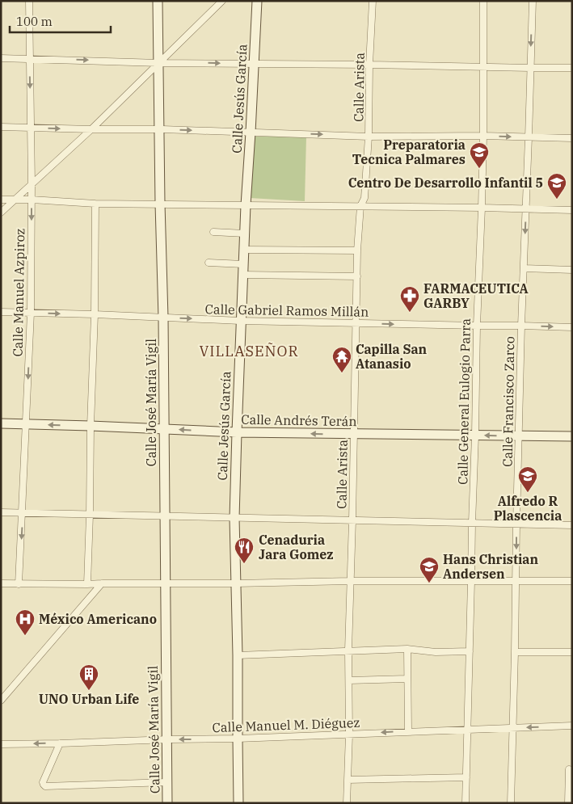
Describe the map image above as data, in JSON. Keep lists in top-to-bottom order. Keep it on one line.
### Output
{"streets":{"street":["Calle Arista","Calle Jesús García","Calle Manuel Azpiroz","Calle Gabriel Ramos Millán","Calle General Eulogio Parra","Calle Francisco Zarco","Calle José María Vigil","Calle Andrés Terán","Calle Manuel M. Diéguez"]},"crossings":[["Calle Arista","Calle Gabriel Ramos Millán"],["Calle Arista","Calle Andrés Terán"],["Calle Arista","Calle Manuel M. Diéguez"],["Calle Jesús García","Calle Gabriel Ramos Millán"],["Calle Jesús García","Calle Andrés Terán"],["Calle Jesús García","Calle Manuel M. Diéguez"],["Calle Manuel Azpiroz","Calle Gabriel Ramos Millán"],["Calle Manuel Azpiroz","Calle Andrés Terán"],["Calle Gabriel Ramos Millán","Calle General Eulogio Parra"],["Calle Gabriel Ramos Millán","Calle Francisco Zarco"],["Calle Gabriel Ramos Millán","Calle José María Vigil"],["Calle General Eulogio Parra","Calle Andrés Terán"],["Calle General Eulogio Parra","Calle Manuel M. Diéguez"],["Calle Francisco Zarco","Calle Andrés Terán"],["Calle Francisco Zarco","Calle Manuel M. Diéguez"],["Calle José María Vigil","Calle Andrés Terán"],["Calle José María Vigil","Calle Manuel M. Diéguez"]],"one_way":["Calle Manuel Azpiroz","Calle Gabriel Ramos Millán","Calle Andrés Terán"],"districts":["VILLASEÑOR"],"places":{"school or university":["Preparatoria Tecnica Palmares","Centro De Desarrollo Infantil 5","Alfredo R Plascencia","Hans Christian Andersen"],"pharmacy":["FARMACEUTICA GARBY"],"temple":["Capilla San Atanasio"],"restaurant":["Cenaduria Jara Gomez"],"hospital":["México Americano"],"building":["UNO Urban Life"]},"scale_bar":"100 m"}
